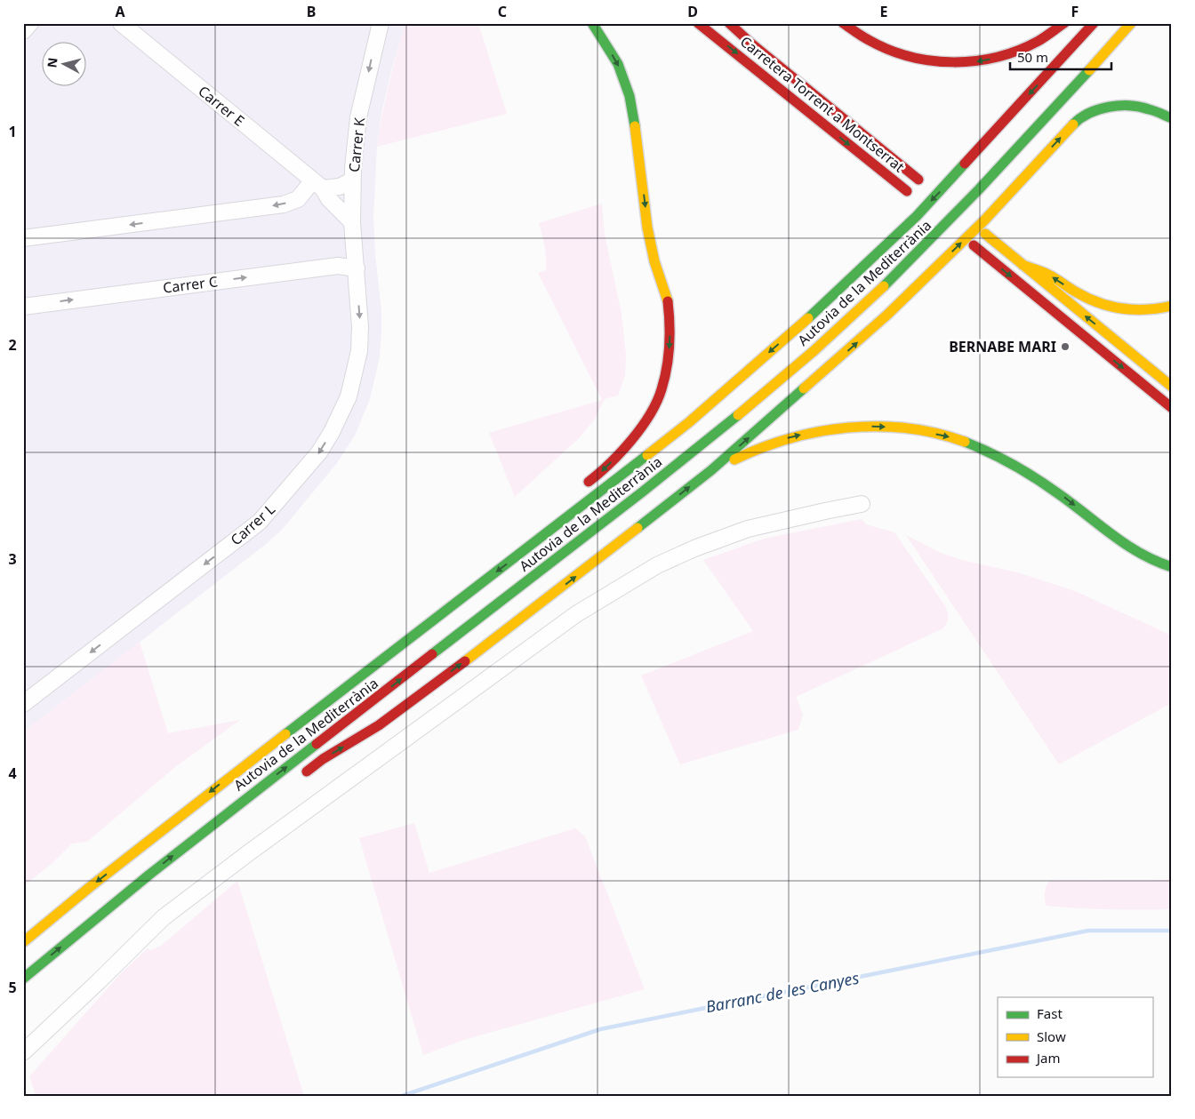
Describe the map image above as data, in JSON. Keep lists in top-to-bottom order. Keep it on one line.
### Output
{"streets":{"main road":["Carretera Torrent a Montserrat","Autovia de la Mediterrània"],"street":["Carrer E","Carrer K","Carrer C","Carrer L"]},"crossings":[["Carrer E","Carrer K"],["Carrer K","Carrer C"],["Carrer K","Carrer L"],["Carrer C","Carrer L"]],"one_way":["Carrer K","Carrer L"],"water":["Barranc de les Canyes"],"places":["BERNABE MARI"],"legend":["Fast","Slow","Jam"],"scale_bar":"50 m","north":"left","grid":{"columns":["A","B","C","D","E","F"],"rows":["1","2","3","4","5"]}}
